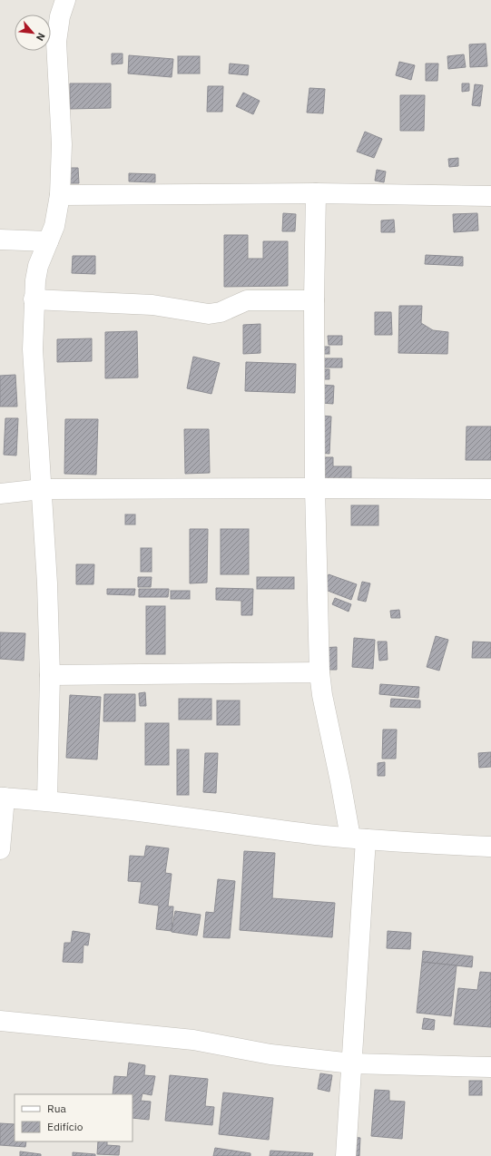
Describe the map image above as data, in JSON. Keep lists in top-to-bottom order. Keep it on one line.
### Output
{"legend":["Rua","Edifício"],"north":"bottom right"}
